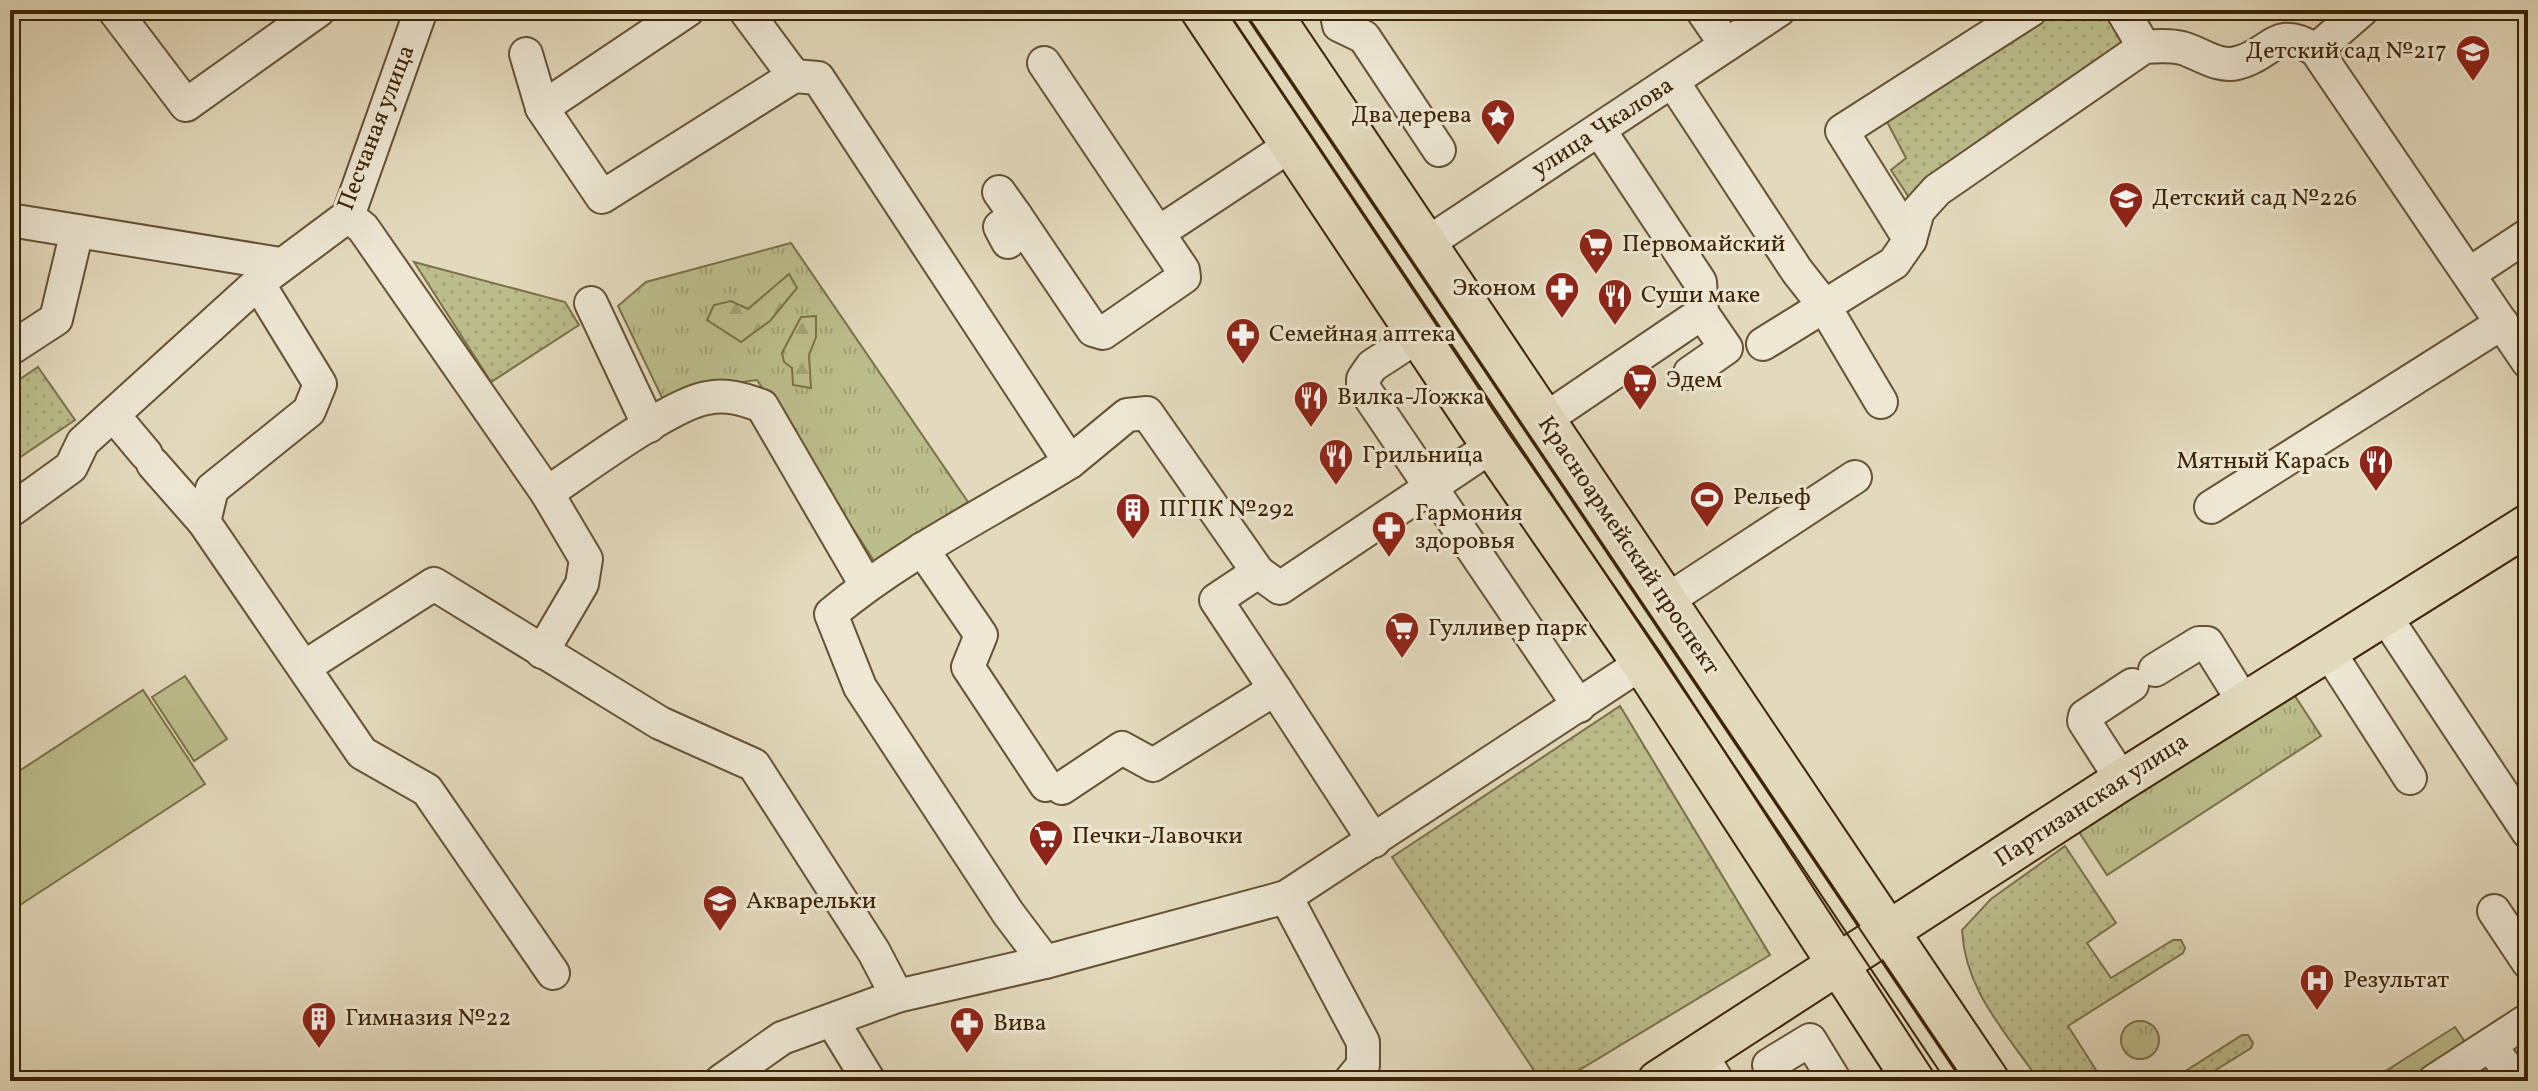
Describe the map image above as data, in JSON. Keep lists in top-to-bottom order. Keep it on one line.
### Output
{"streets":{"main road":["Красноармейский проспект","Партизанская улица"],"street":["Песчаная улица","улица Чкалова"]},"crossings":[["улица Чкалова","Красноармейский проспект"],["Красноармейский проспект","Партизанская улица"]],"places":{"school or university":["Детский сад №217","Детский сад №226","Акварельки"],"place":["Два дерева"],"supermarket":["Первомайский","Эдем","Гулливер парк","Печки-Лавочки"],"pharmacy":["Эконом","Семейная аптека","Гармония здоровья","Вива"],"restaurant":["Суши маке","Вилка-Ложка","Грильница","Мятный Карась"],"sports":["Рельеф"],"building":["ПГПК №292","Гимназия №22"],"hospital":["Результат"]}}
